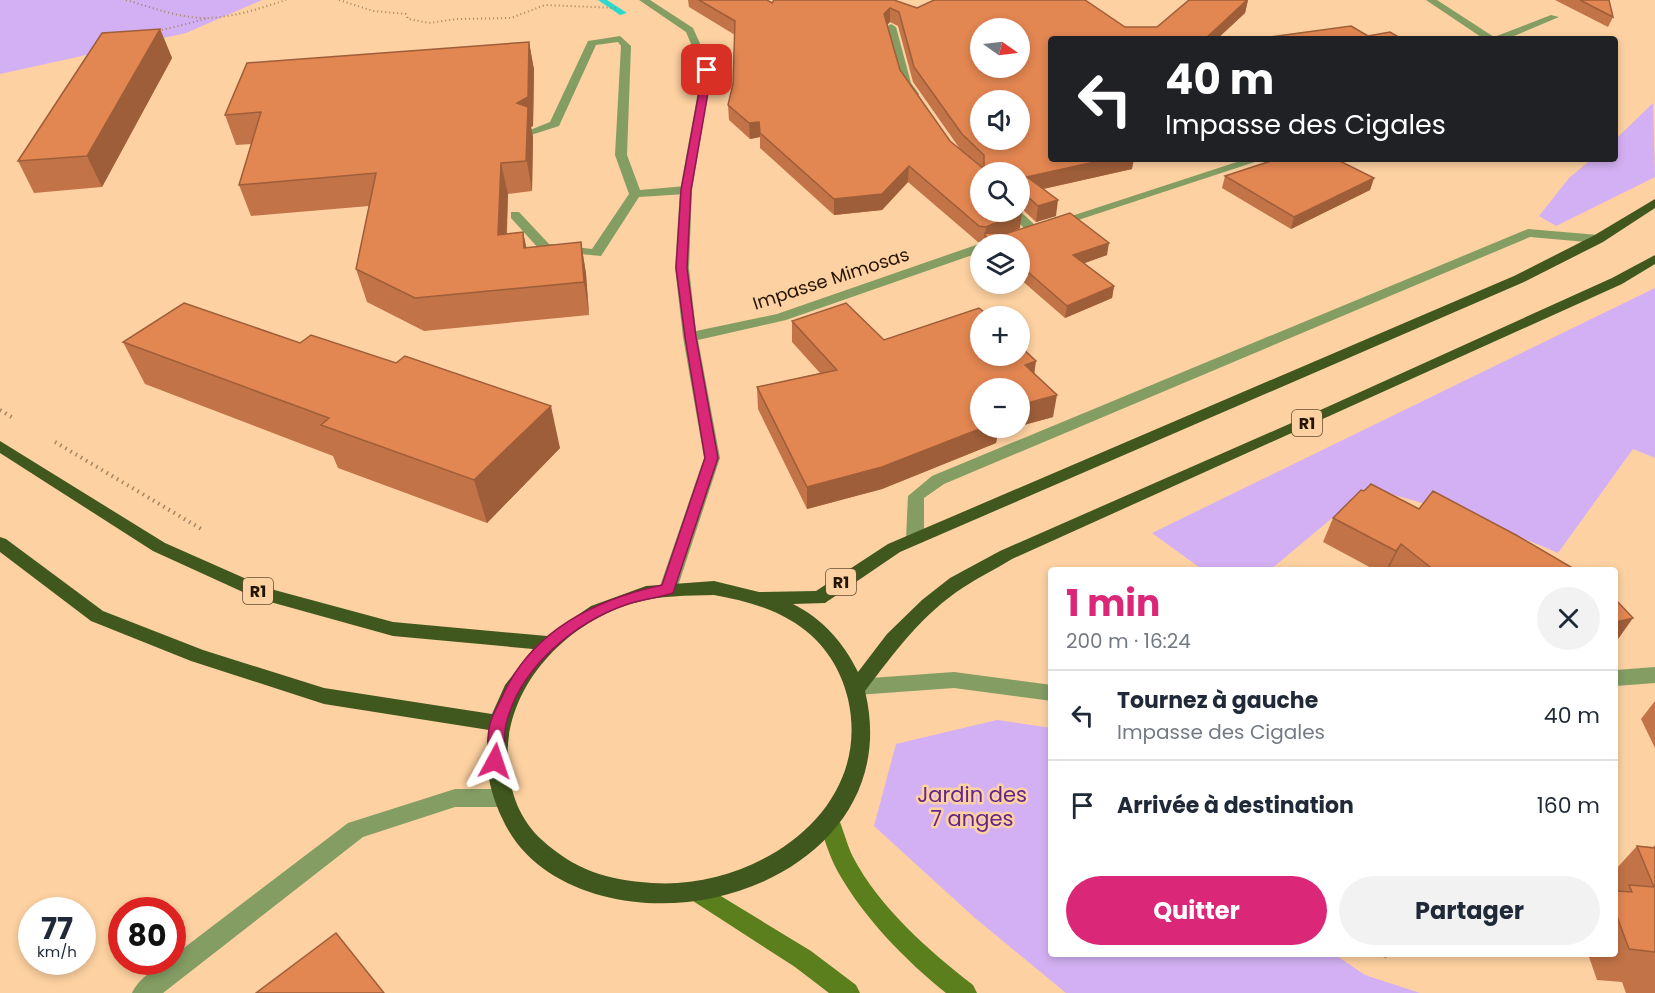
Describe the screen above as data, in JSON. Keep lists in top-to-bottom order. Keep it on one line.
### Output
{"streets":{"highway":["R1"],"street":["Impasse Mimosas"]},"parks":["Jardin des 7 anges"],"north":"right","page":{"map_buttons":["+","−"],"turn":["40 m","Impasse des Cigales"],"heading":["1 min","200 m · 16:24"],"list":[{"name":"Tournez à gauche","note":"Impasse des Cigales","value":"40 m"},{"name":"Arrivée à destination","value":"160 m"}],"buttons":["Quitter","Partager"],"speed":"77 km/h","limit":"80"}}
